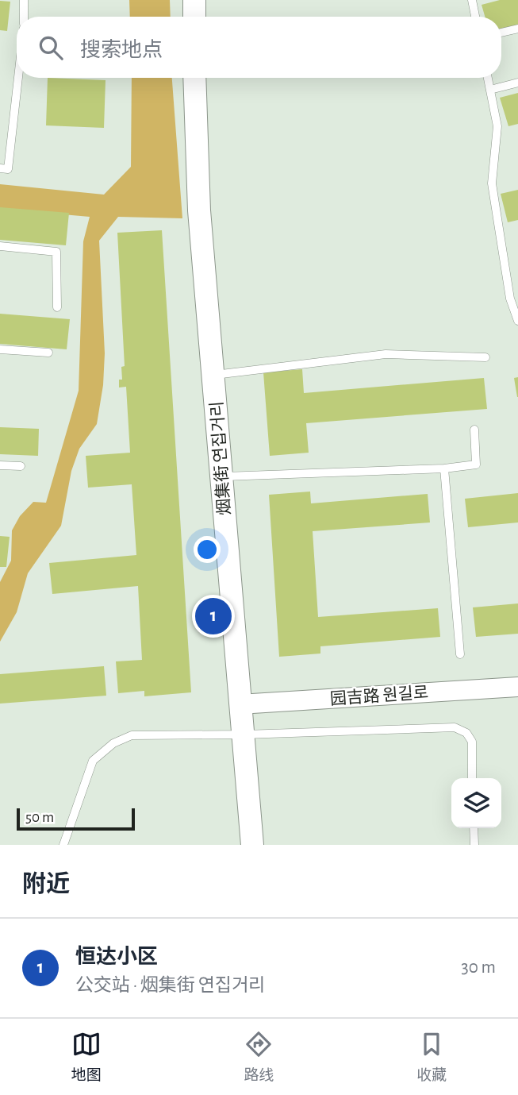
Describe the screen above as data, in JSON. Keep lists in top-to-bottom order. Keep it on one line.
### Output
{"streets":{"main road":["烟集街 연집거리"],"street":["园吉路 원길로"]},"crossings":[["烟集街 연집거리","园吉路 원길로"]],"scale_bar":"50 m","page":{"search":"搜索地点","pins":"1","scale":"50 m","heading":"附近","list":[{"mark":"1","name":"恒达小区","note":"公交站 · 烟集街 연집거리","value":"30 m"}],"nav":["地图","路线","收藏"]}}
